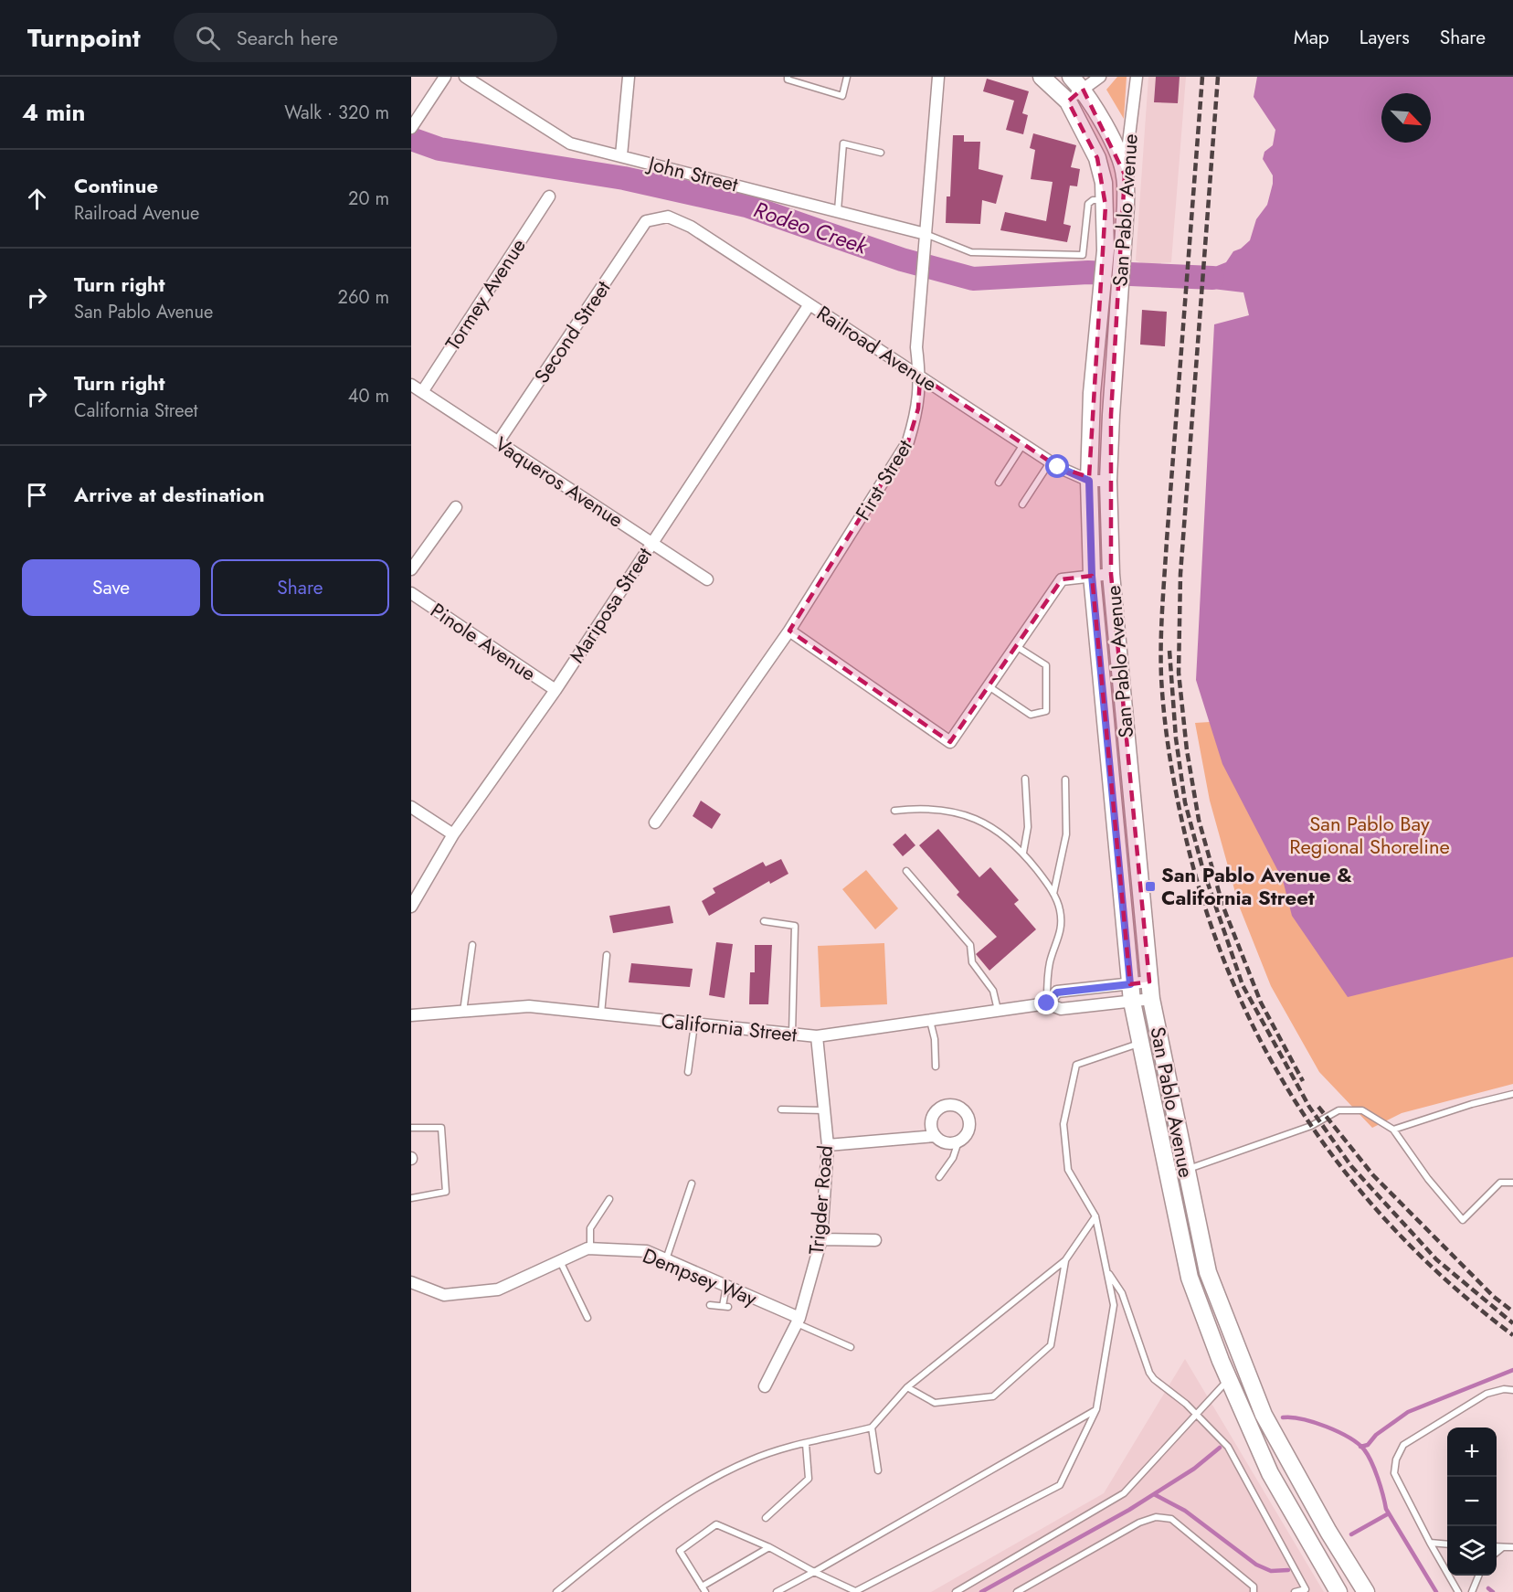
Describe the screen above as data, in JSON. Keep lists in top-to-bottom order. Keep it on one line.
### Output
{"streets":{"main road":["San Pablo Avenue"],"street":["John Street","Tormey Avenue","Second Street","Railroad Avenue","First Street","Vaqueros Avenue","Mariposa Street","Pinole Avenue","California Street","Trigder Road","Dempsey Way"]},"crossings":[["John Street","First Street"],["San Pablo Avenue","Railroad Avenue"],["San Pablo Avenue","First Street"],["San Pablo Avenue","California Street"],["Tormey Avenue","Vaqueros Avenue"],["Second Street","Railroad Avenue"],["Second Street","Vaqueros Avenue"],["Railroad Avenue","First Street"],["Railroad Avenue","Mariposa Street"],["Vaqueros Avenue","Mariposa Street"],["Mariposa Street","Pinole Avenue"],["California Street","Trigder Road"],["Trigder Road","Dempsey Way"]],"water":["Rodeo Creek"],"parks":["San Pablo Bay Regional Shoreline"],"places":{"transit":["San Pablo Avenue & California Street"]},"north":"bottom right","page":{"header":"Turnpoint","search":"Search here","nav":["Map","Layers","Share"],"heading":["4 min","Walk · 320 m"],"list":[["Continue","Railroad Avenue","20 m"],["Turn right","San Pablo Avenue","260 m"],["Turn right","California Street","40 m"],"Arrive at destination"],"buttons":["Save","Share"],"map_buttons":["+","−"]}}
